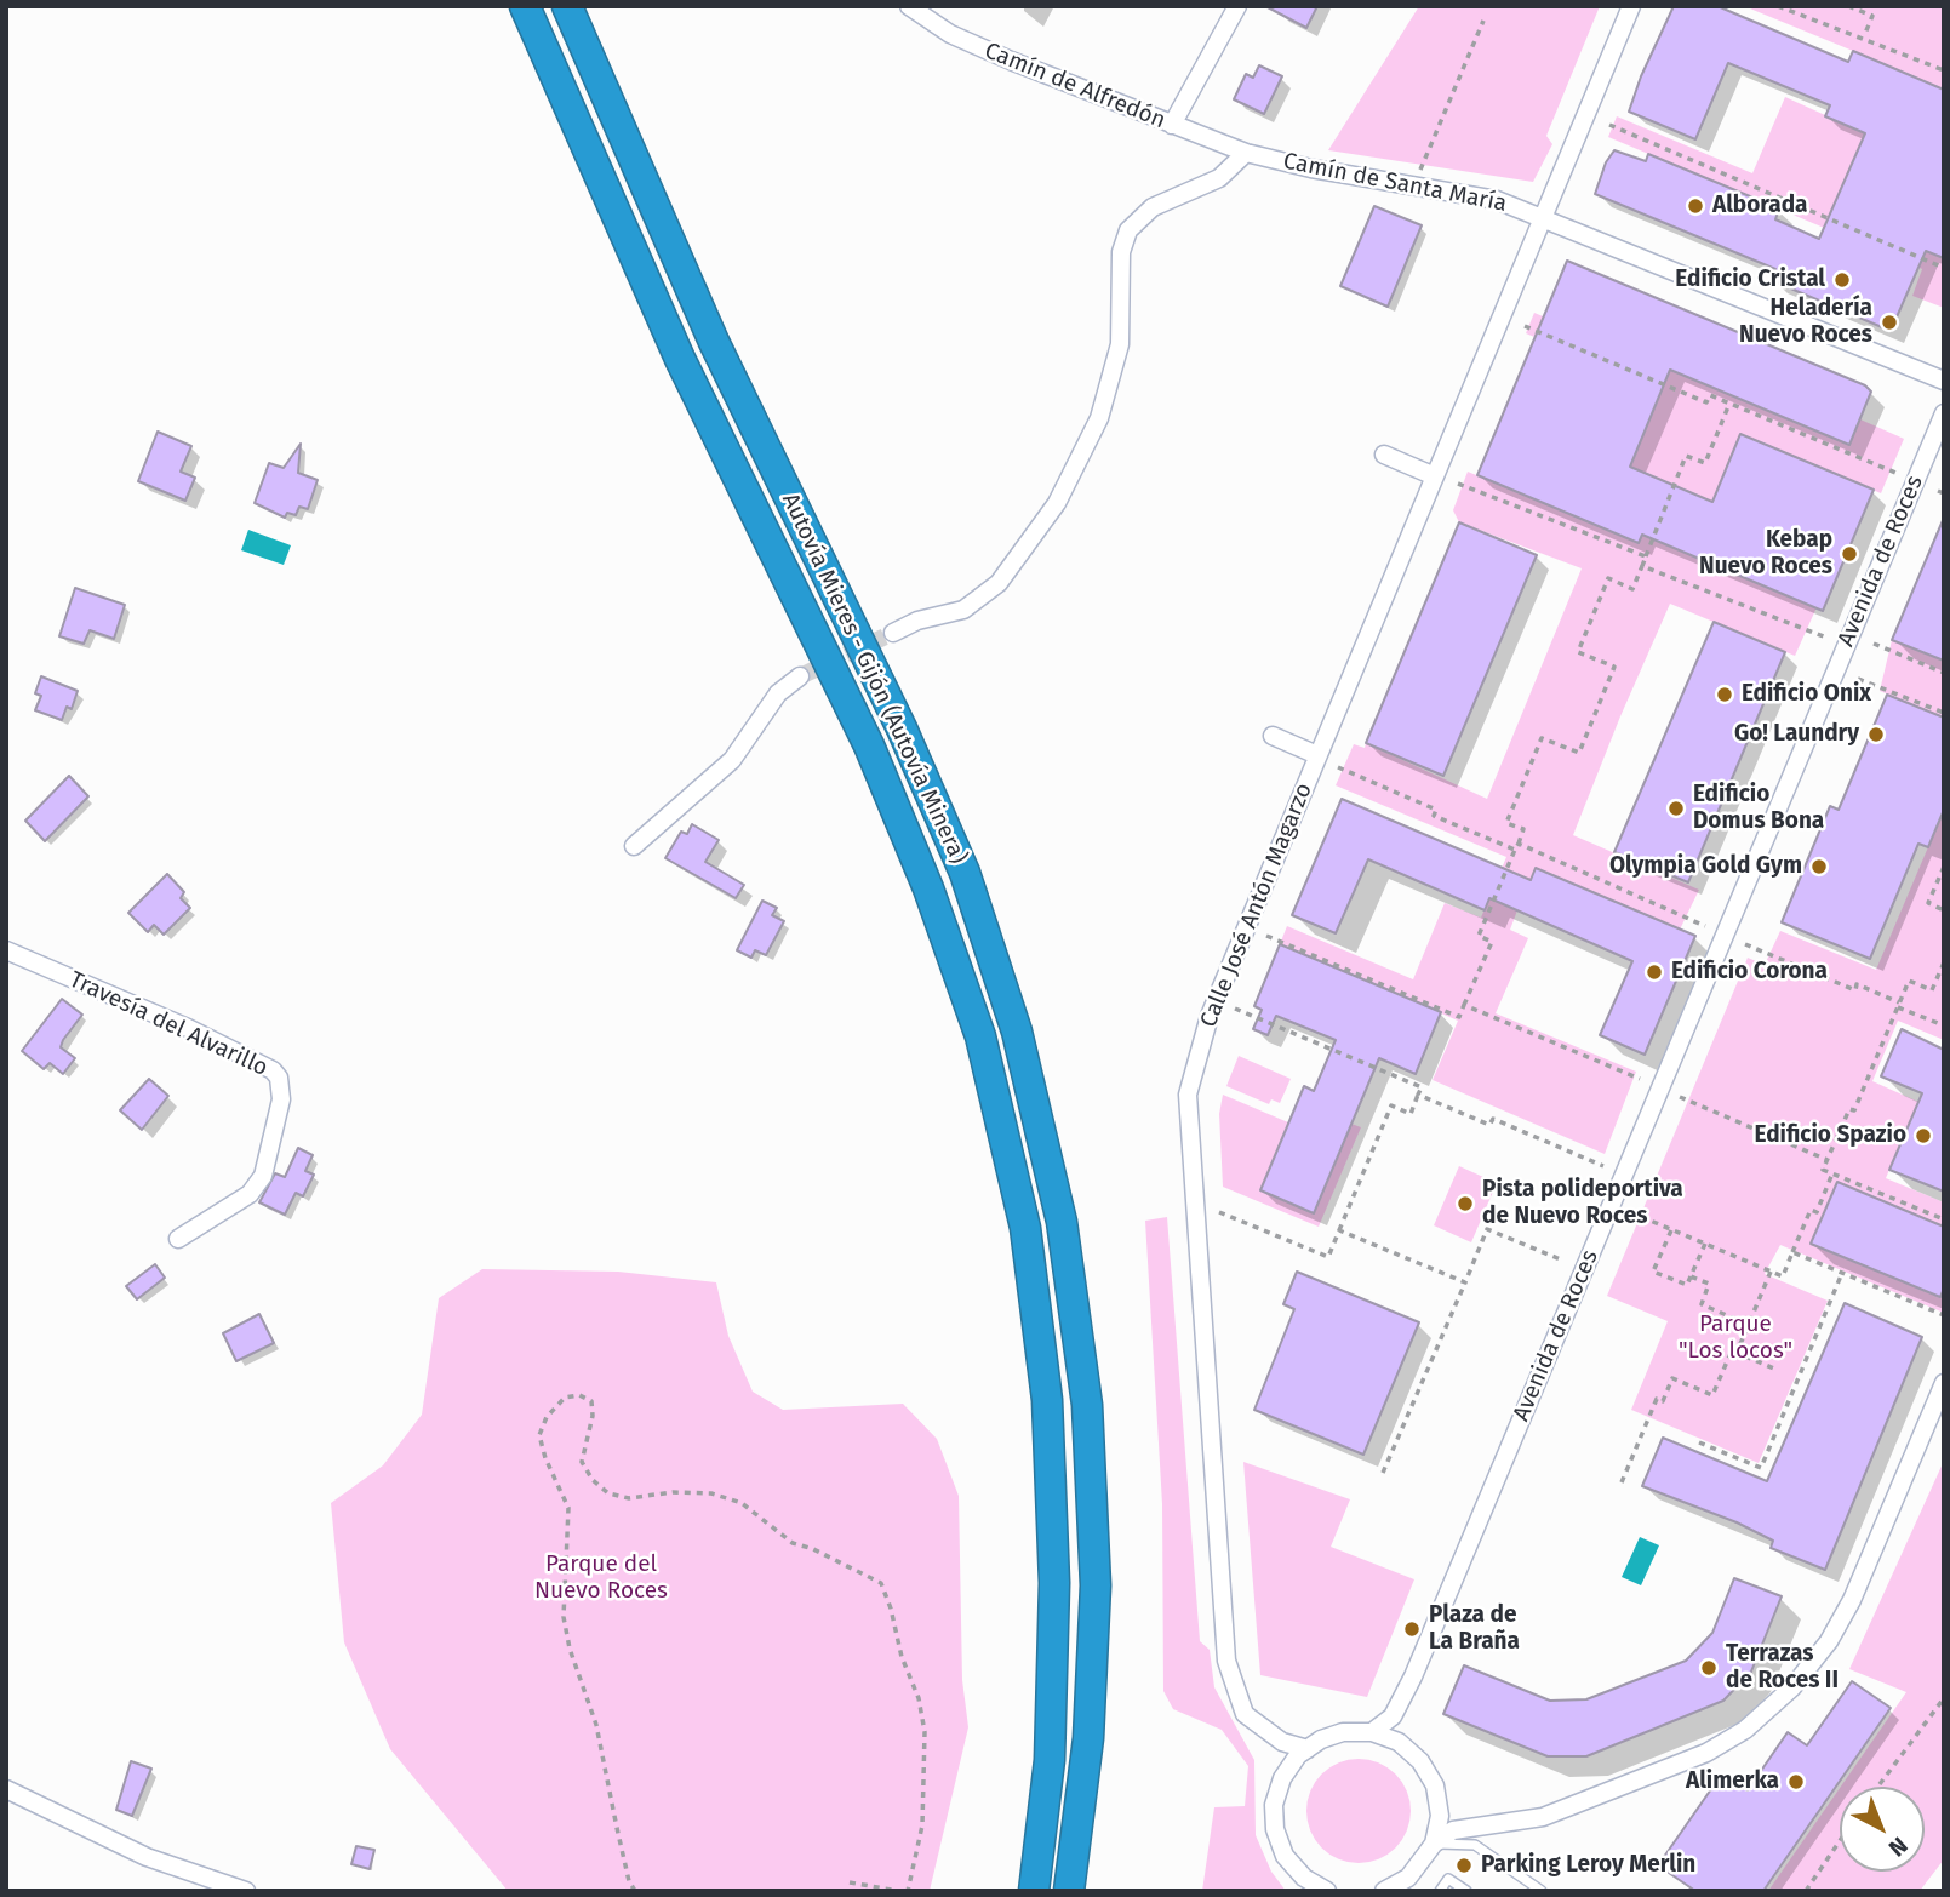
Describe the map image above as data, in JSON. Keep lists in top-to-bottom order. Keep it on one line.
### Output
{"streets":{"highway":["Autovía Mieres - Gijón (Autovía Minera)"],"street":["Camín de Alfredón","Camín de Santa María","Avenida de Roces","Calle José Antón Magarzo","Travesía del Alvarillo"]},"crossings":[["Camín de Alfredón","Camín de Santa María"],["Camín de Santa María","Calle José Antón Magarzo"]],"parks":["Parque \"Los locos\"","Parque del Nuevo Roces"],"places":["Alborada","Edificio Cristal","Heladería Nuevo Roces","Kebap Nuevo Roces","Edificio Onix","Go! Laundry","Edificio Domus Bona","Olympia Gold Gym","Edificio Corona","Edificio Spazio","Pista polideportiva de Nuevo Roces","Plaza de La Braña","Terrazas de Roces II","Alimerka","Parking Leroy Merlin"],"north":"bottom right"}
